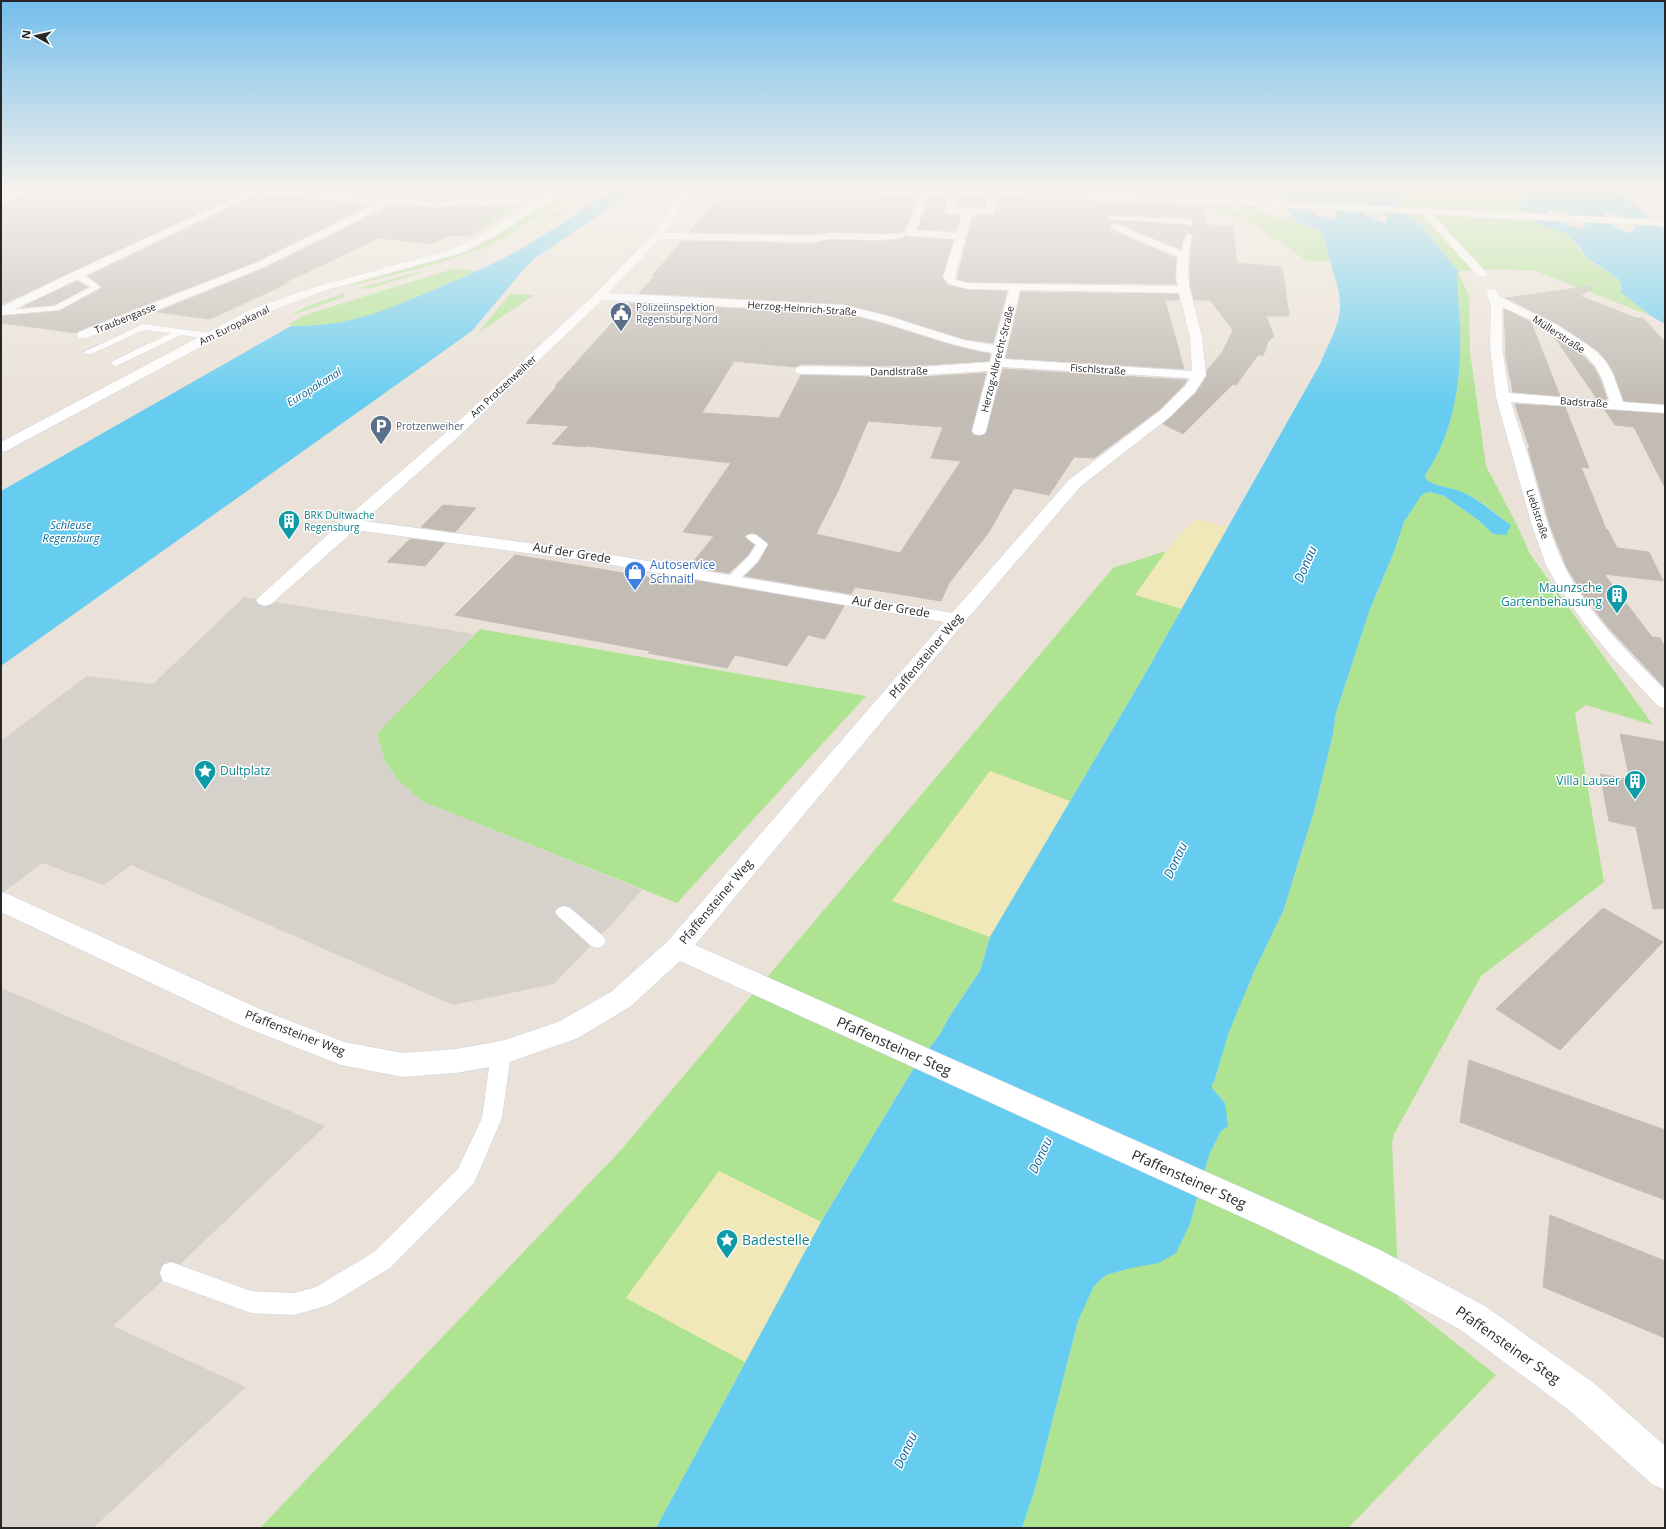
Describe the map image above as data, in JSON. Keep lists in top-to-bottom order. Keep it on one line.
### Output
{"streets":{"street":["Herzog-Heinrich-Straße","Traubengasse","Am Europakanal","Müllerstraße","Herzog-Albrecht-Straße","Fischlstraße","Dandlstraße","Am Protzenweiher","Badstraße","Lieblstraße","Auf der Grede","Pfaffensteiner Weg","Pfaffensteiner Steg"]},"crossings":[["Herzog-Heinrich-Straße","Herzog-Albrecht-Straße"],["Herzog-Heinrich-Straße","Am Protzenweiher"],["Müllerstraße","Badstraße"],["Müllerstraße","Lieblstraße"],["Herzog-Albrecht-Straße","Fischlstraße"],["Herzog-Albrecht-Straße","Dandlstraße"],["Fischlstraße","Dandlstraße"],["Fischlstraße","Pfaffensteiner Weg"],["Am Protzenweiher","Auf der Grede"],["Badstraße","Lieblstraße"],["Auf der Grede","Pfaffensteiner Weg"],["Pfaffensteiner Weg","Pfaffensteiner Steg"]],"water":["Europakanal","Schleuse Regensburg","Donau"],"places":{"public building":["Polizeiinspektion Regensburg Nord"],"parking":["Protzenweiher"],"building":["BRK Dultwache Regensburg","Maunzsche Gartenbehausung","Villa Lauser"],"shop":["Autoservice Schnaitl"],"place":["Dultplatz","Badestelle"]},"north":"left"}
